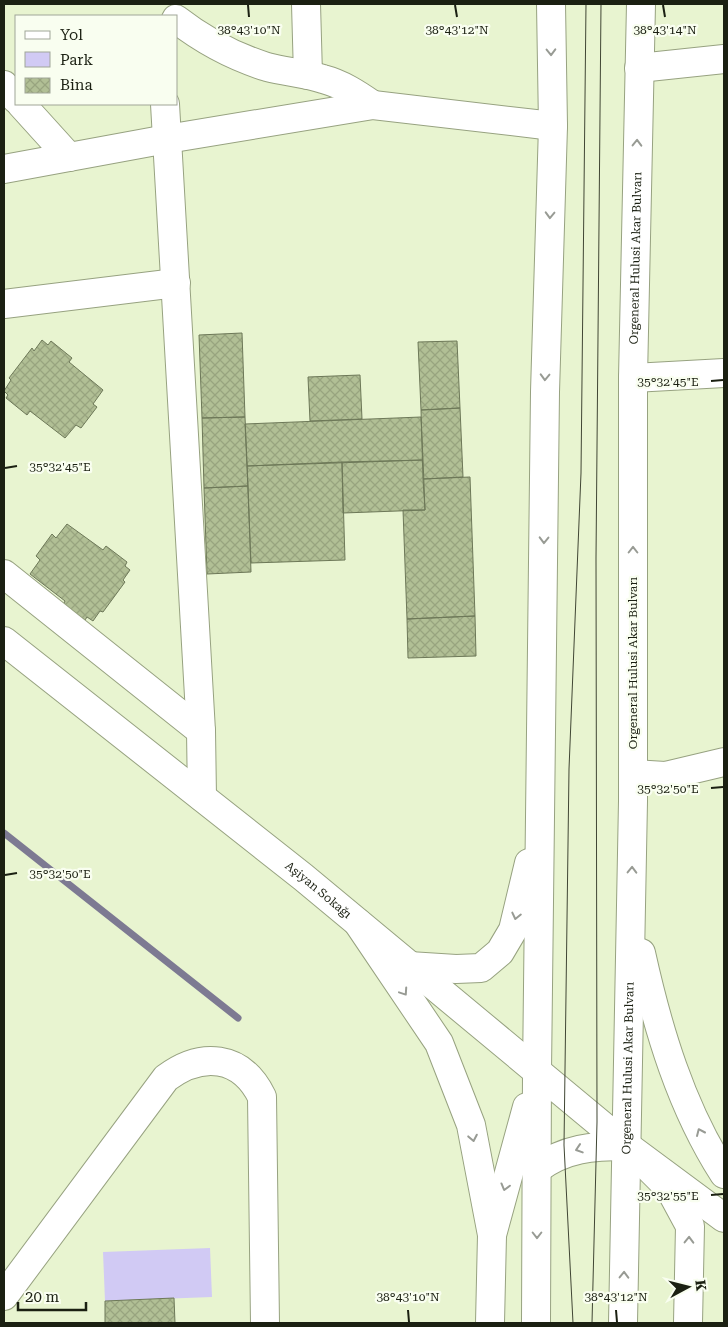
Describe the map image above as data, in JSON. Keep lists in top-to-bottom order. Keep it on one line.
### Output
{"streets":{"main road":["Orgeneral Hulusi Akar Bulvarı","Aşiyan Sokağı"]},"crossings":[["Orgeneral Hulusi Akar Bulvarı","Aşiyan Sokağı"]],"legend":["Yol","Park","Bina"],"scale_bar":"20 m","north":"right","coordinates":["38°43'10\"N","38°43'12\"N","38°43'14\"N","35°32'45\"E","35°32'50\"E","35°32'55\"E"]}
